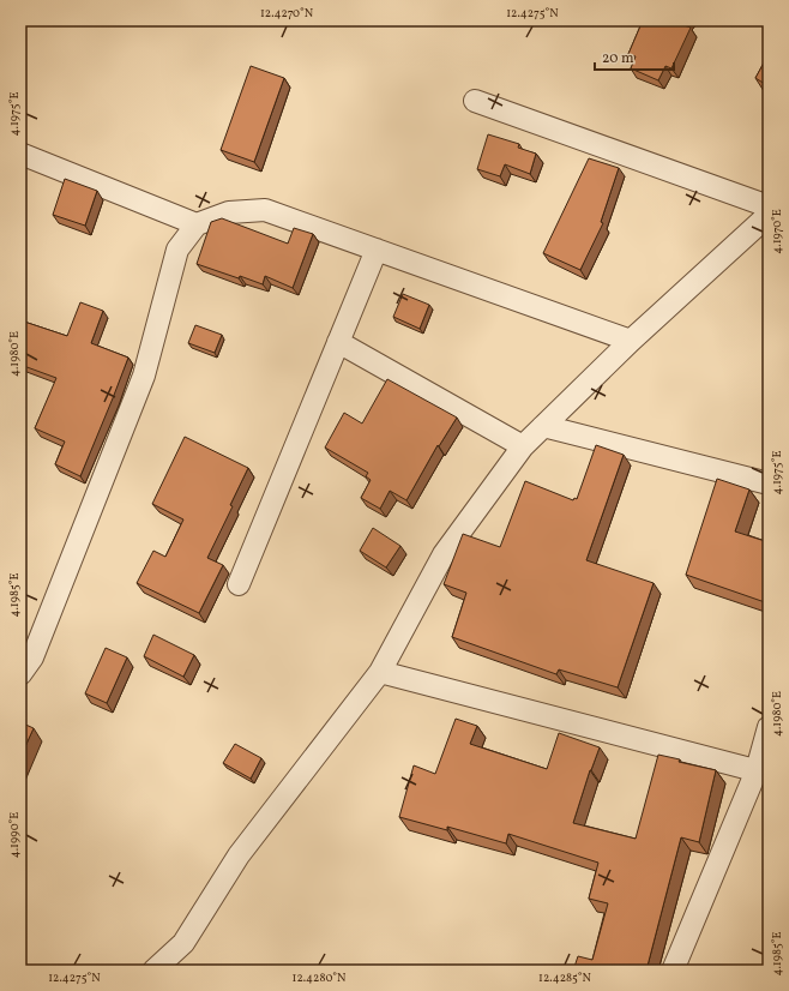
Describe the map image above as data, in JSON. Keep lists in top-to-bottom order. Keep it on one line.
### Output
{"scale_bar":"20 m","coordinates":["12.4270°N","12.4275°N","4.1975°E","4.1970°E","4.1980°E","4.1985°E","4.1990°E","12.4280°N","12.4285°N"]}
